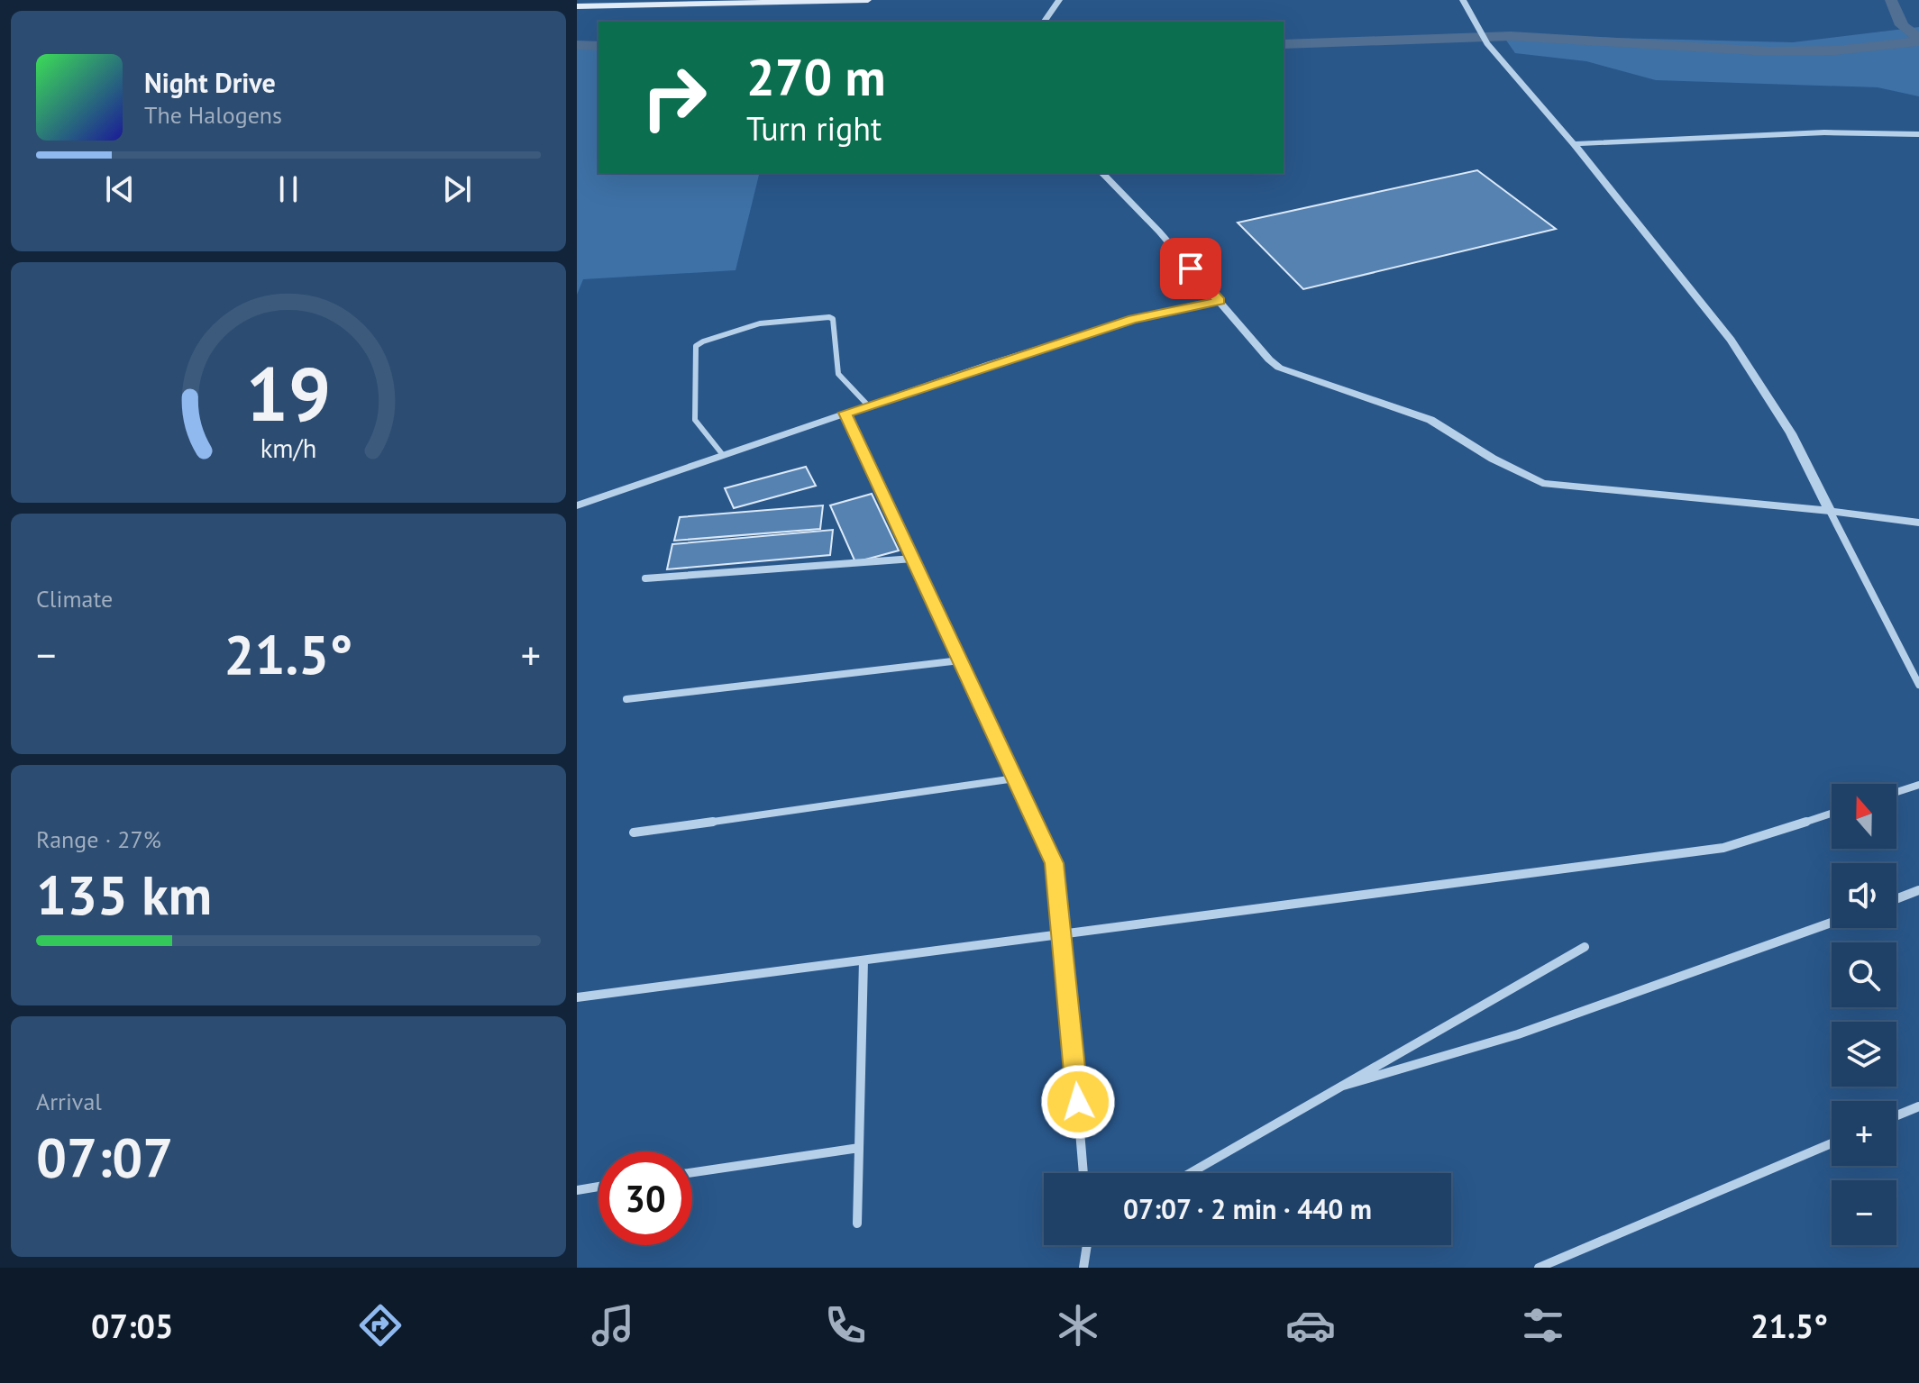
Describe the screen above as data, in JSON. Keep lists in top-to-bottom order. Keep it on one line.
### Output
{"north":"top","page":{"turn":["270 m","Turn right"],"song":["Night Drive","The Halogens"],"tile":["Climate",["Range · 27%","135 km"],["Arrival","07:07"]],"heat":["−","21.5°","+"],"map_buttons":["+","−"],"limit":"30","trip":"07:07 · 2 min · 440 m","tabs":["07:05","21.5°"],"gauge":["19","km/h"]}}
